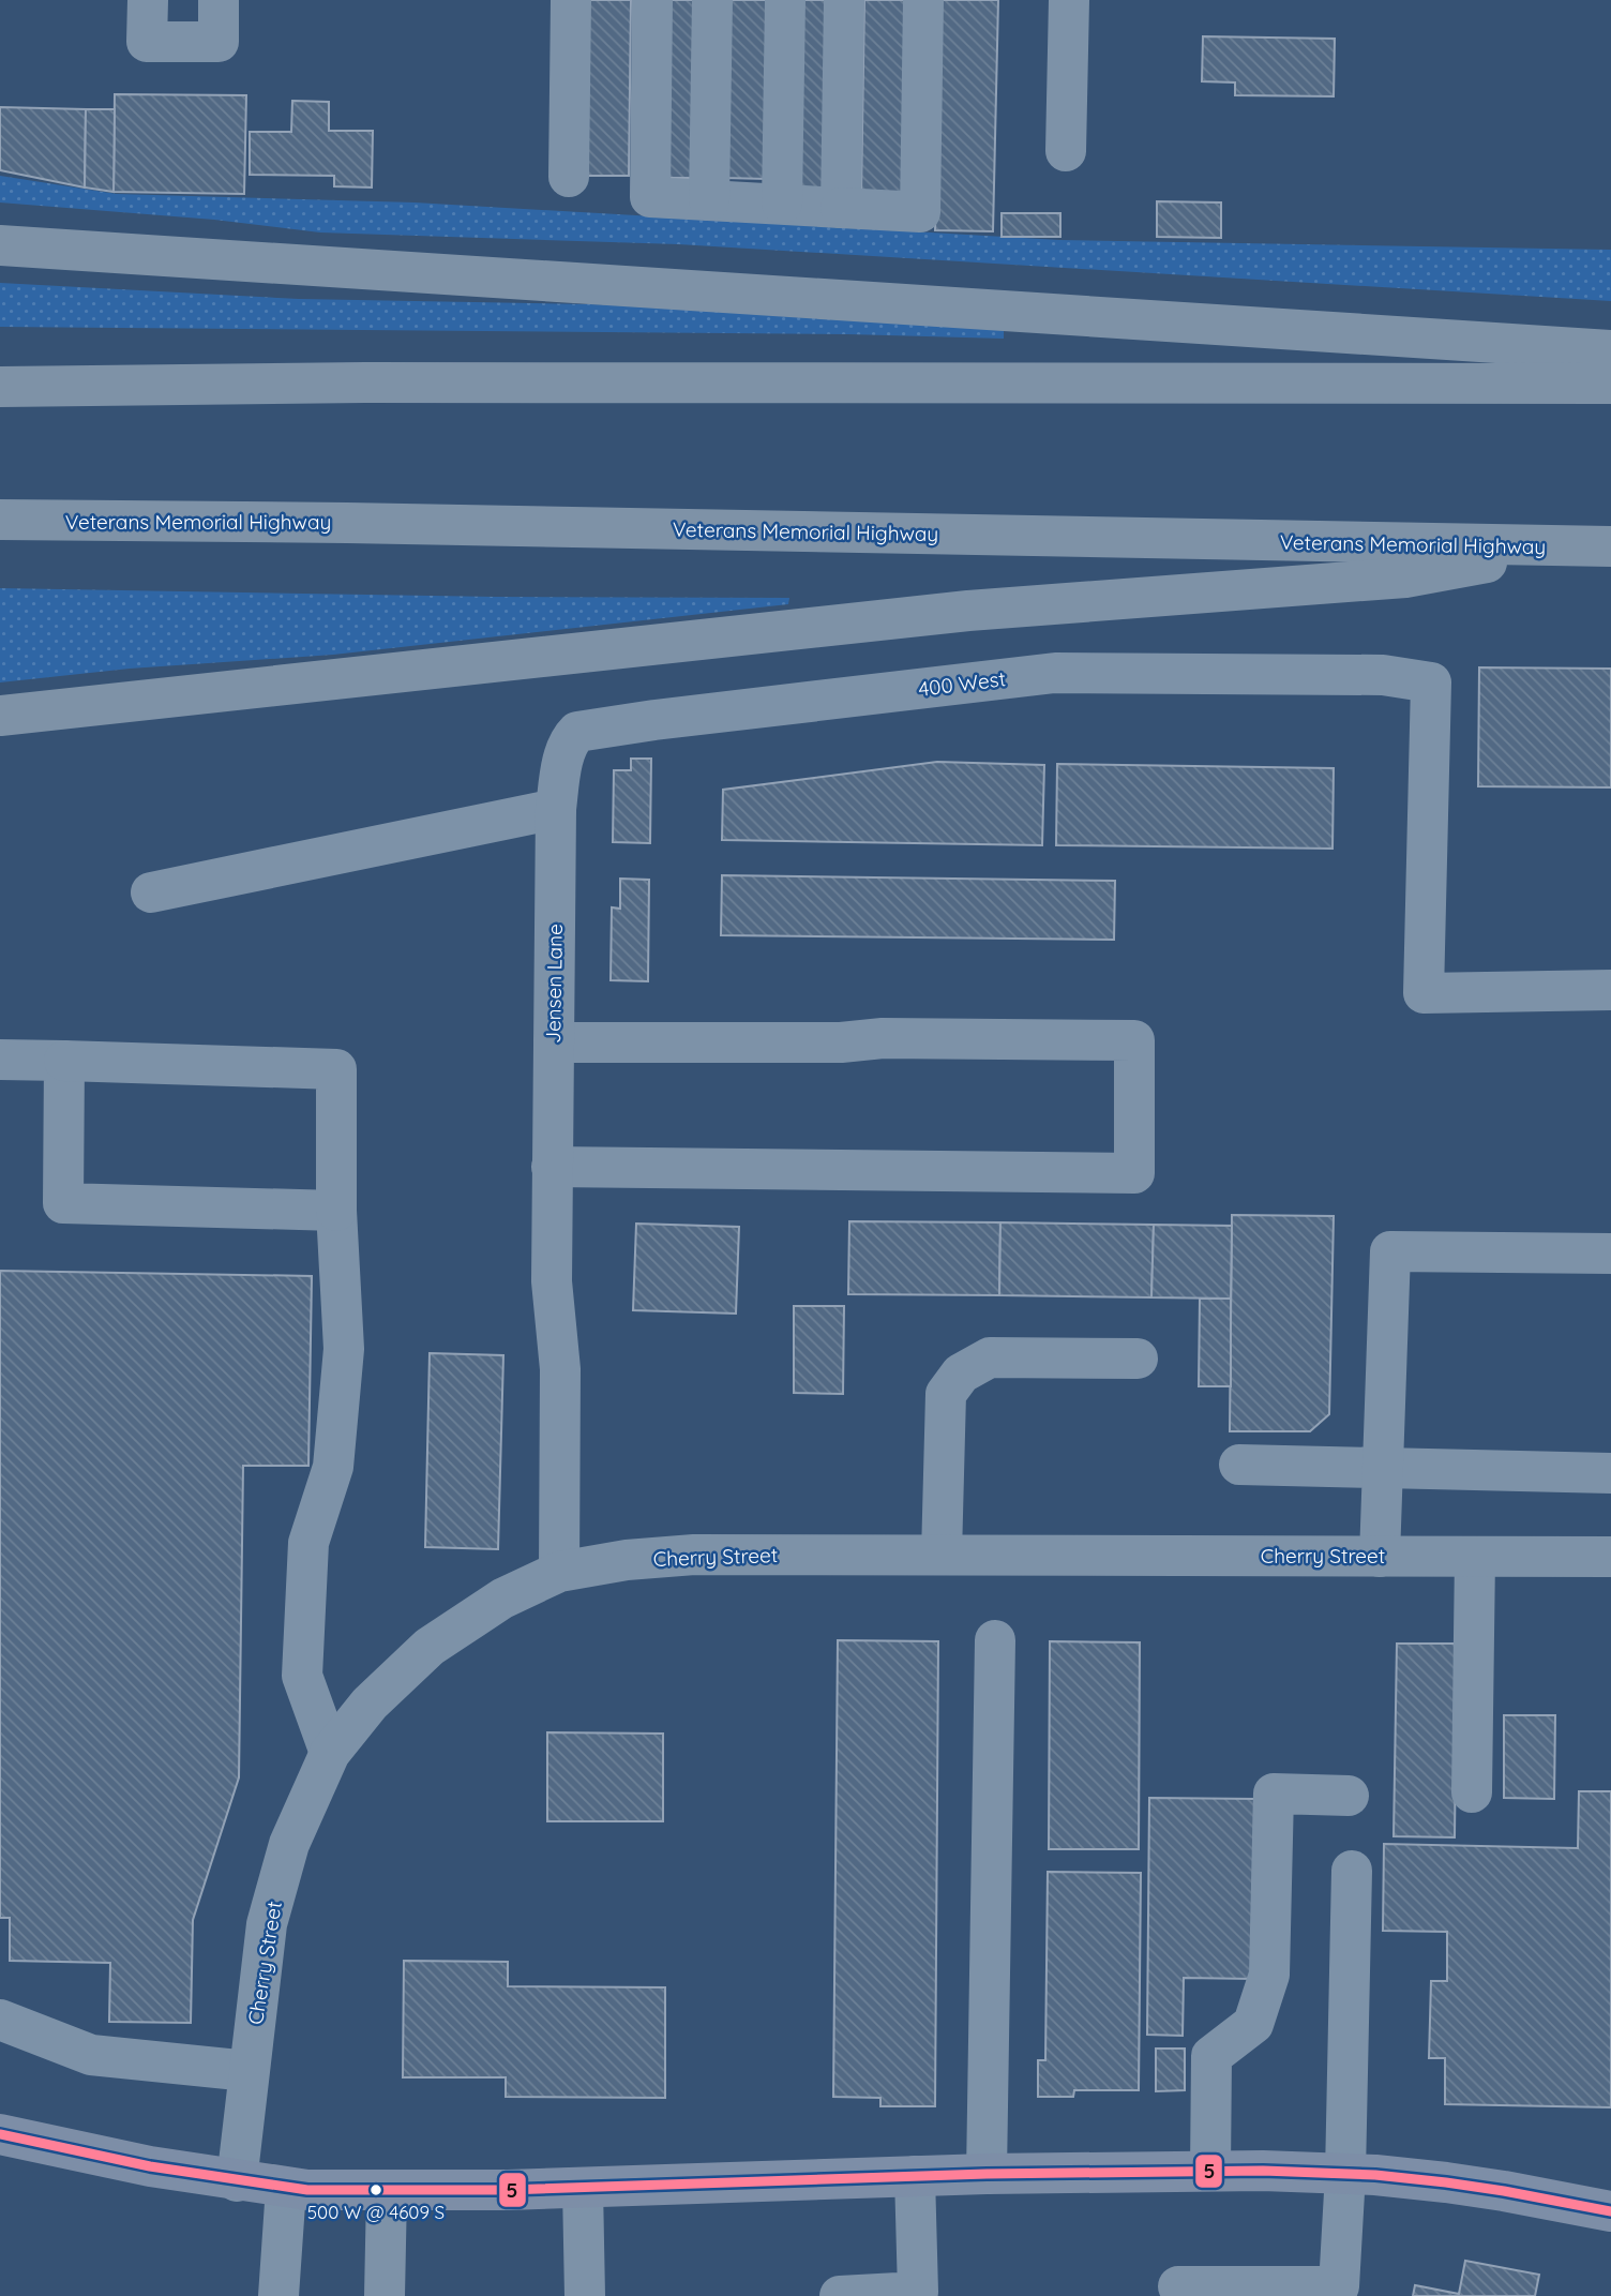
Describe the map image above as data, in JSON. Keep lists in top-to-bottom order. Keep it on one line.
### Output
{"streets":{"highway":["Veterans Memorial Highway"],"street":["400 West","Jensen Lane","Cherry Street"]},"crossings":[["400 West","Jensen Lane"],["Jensen Lane","Cherry Street"]],"places":["500 W @ 4609 S"],"lines":["transit line 5"]}
